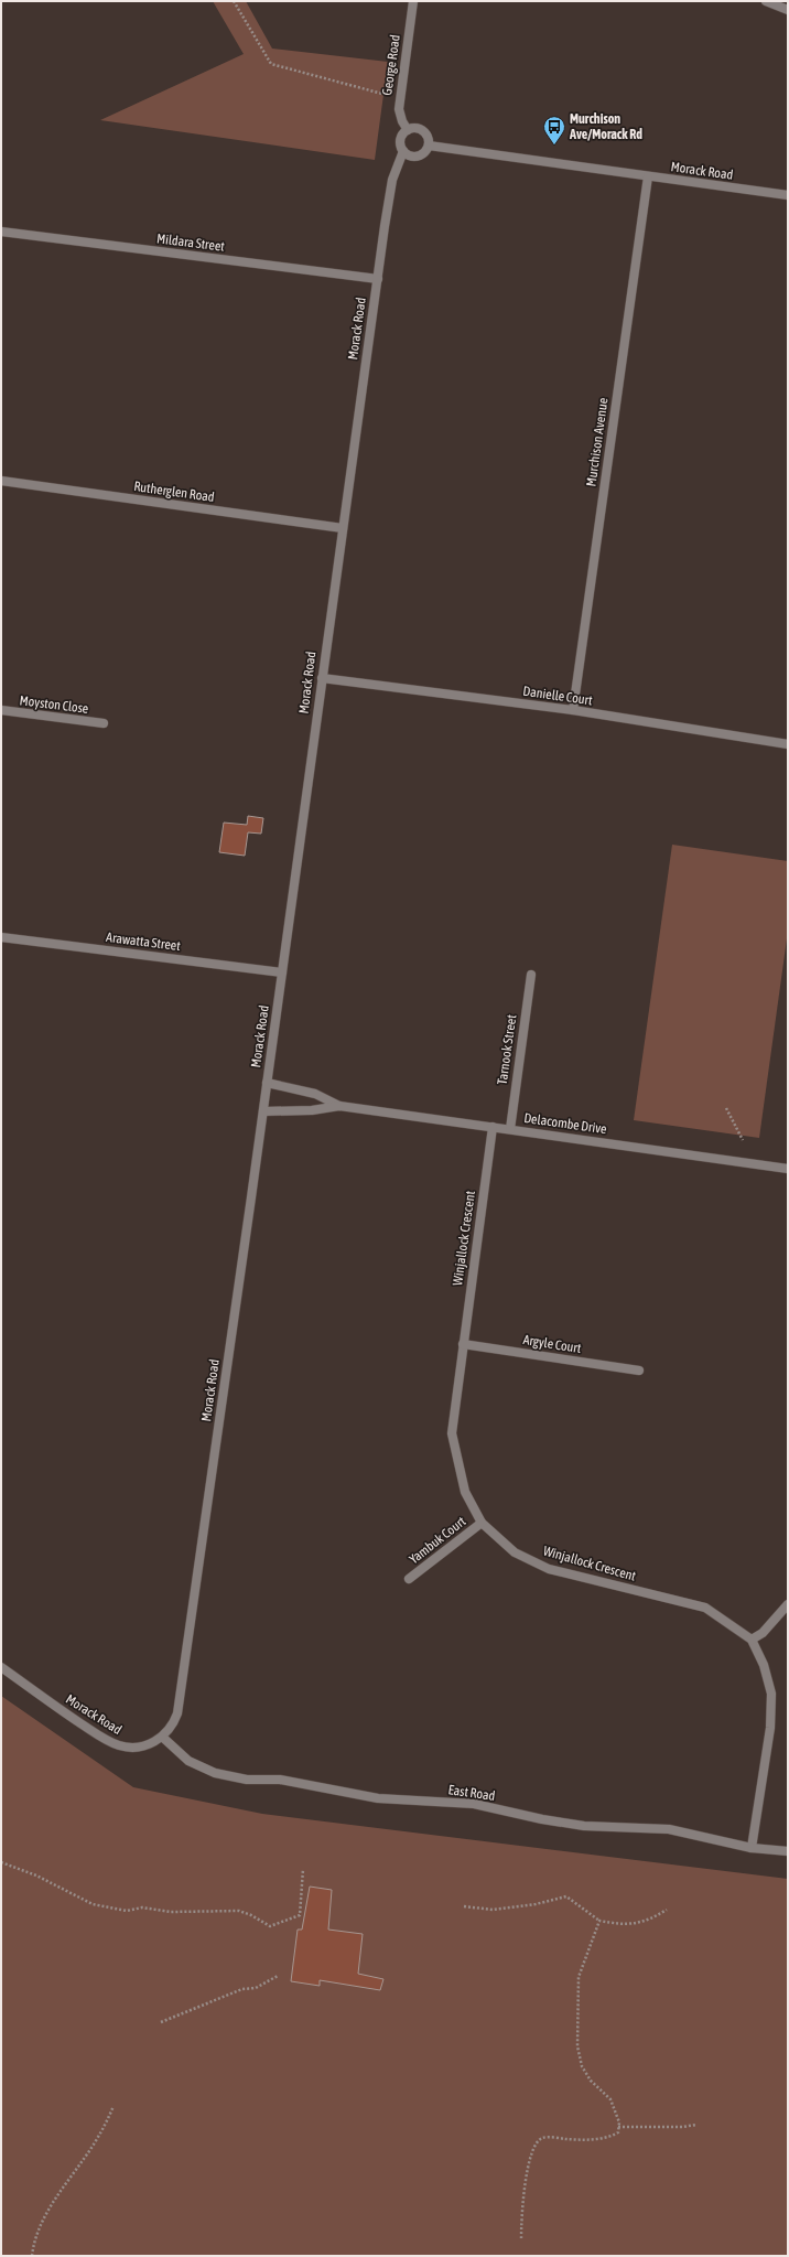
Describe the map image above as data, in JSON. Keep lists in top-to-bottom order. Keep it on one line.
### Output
{"streets":{"street":["George Road","Morack Road","Mildara Street","Murchison Avenue","Rutherglen Road","Danielle Court","Moyston Close","Arawatta Street","Tarnook Street","Delacombe Drive","Winjallock Crescent","Argyle Court","Yambuk Court","East Road"]},"crossings":[["George Road","Morack Road"],["Morack Road","Mildara Street"],["Morack Road","Murchison Avenue"],["Morack Road","Rutherglen Road"],["Morack Road","Danielle Court"],["Morack Road","Arawatta Street"],["Morack Road","Delacombe Drive"],["Morack Road","East Road"],["Murchison Avenue","Danielle Court"],["Tarnook Street","Delacombe Drive"],["Delacombe Drive","Winjallock Crescent"],["Winjallock Crescent","Argyle Court"],["Winjallock Crescent","Yambuk Court"],["Winjallock Crescent","East Road"]],"places":{"bus stop":["Murchison Ave/Morack Rd"]}}
